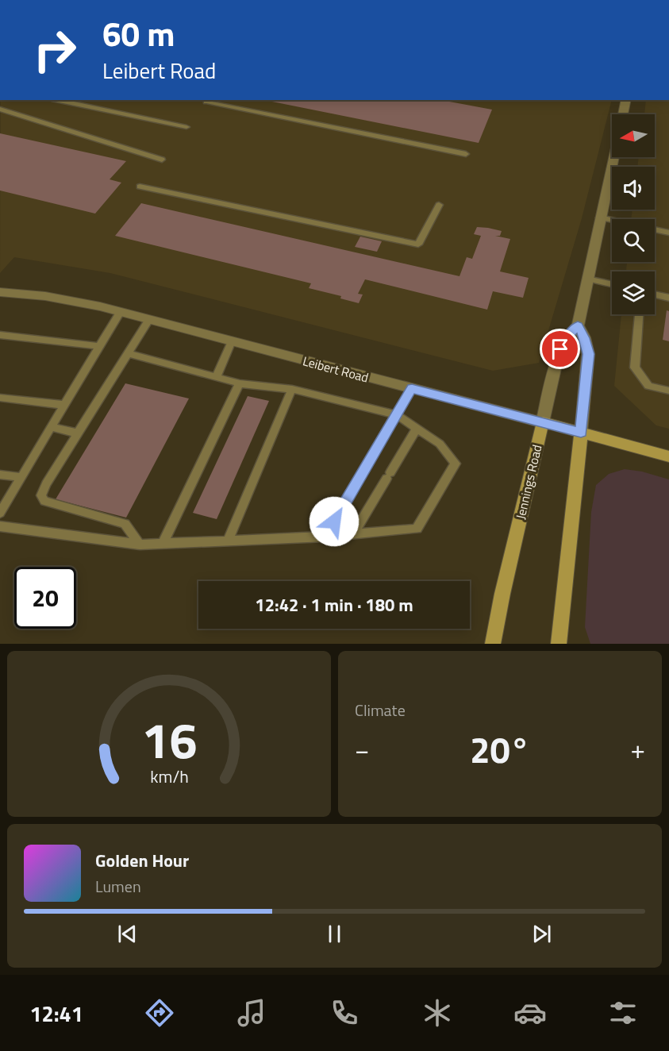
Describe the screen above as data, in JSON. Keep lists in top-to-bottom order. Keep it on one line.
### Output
{"streets":{"street":["Leibert Road","Jennings Road"]},"crossings":[["Leibert Road","Jennings Road"]],"north":"left","page":{"turn":["60 m","Leibert Road"],"limit":"20","trip":"12:42 · 1 min · 180 m","tile":"Climate","heat":["−","20°","+"],"song":["Golden Hour","Lumen"],"tabs":"12:41","gauge":["16","km/h"]}}
